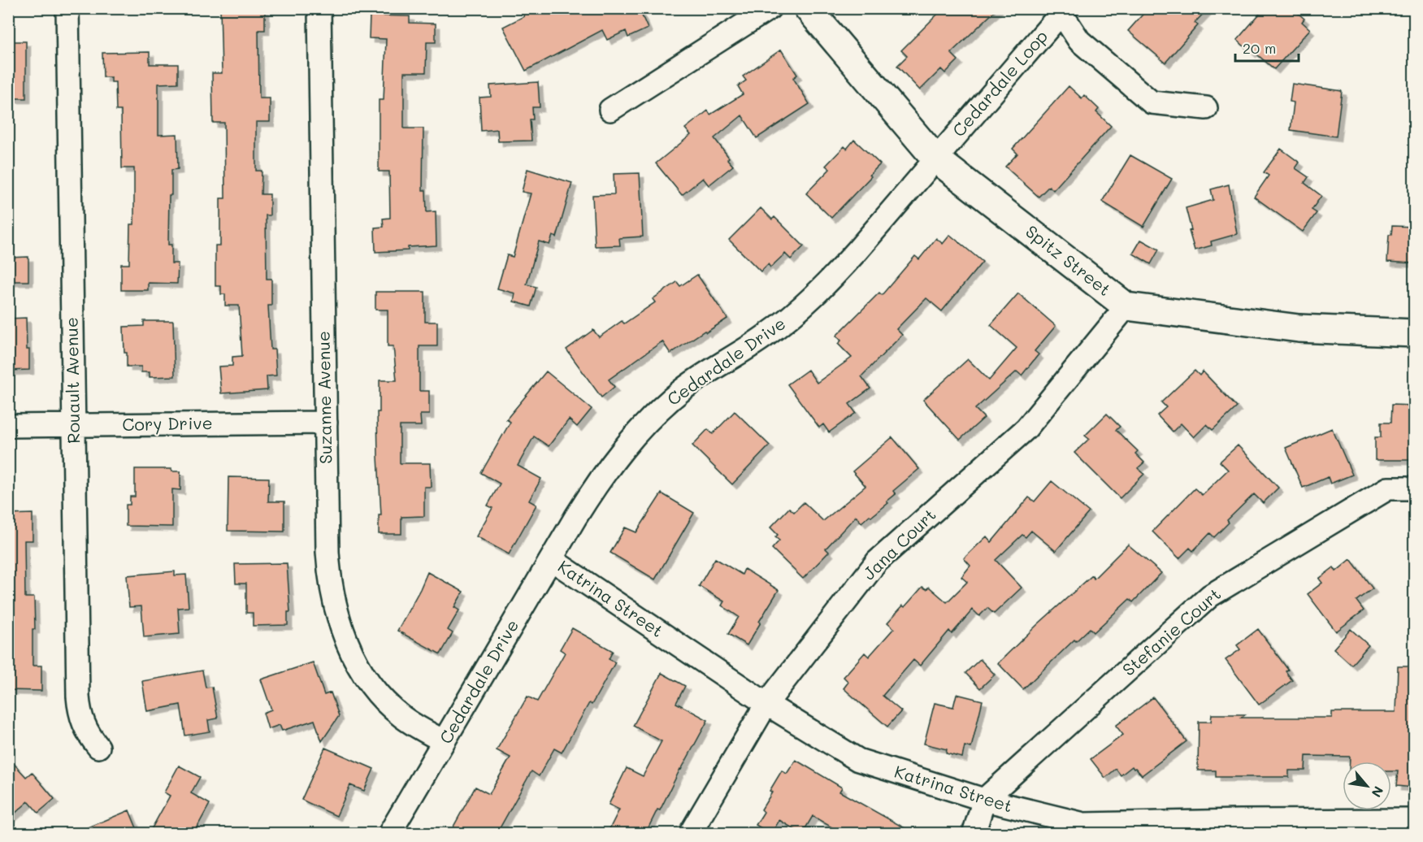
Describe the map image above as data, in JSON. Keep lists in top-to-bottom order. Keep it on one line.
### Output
{"streets":{"street":["Cedardale Loop","Spitz Street","Cedardale Drive","Rouault Avenue","Suzanne Avenue","Cory Drive","Jana Court","Katrina Street","Stefanie Court"]},"crossings":[["Cedardale Loop","Spitz Street"],["Cedardale Loop","Cedardale Drive"],["Spitz Street","Cedardale Drive"],["Spitz Street","Jana Court"],["Cedardale Drive","Suzanne Avenue"],["Cedardale Drive","Katrina Street"],["Rouault Avenue","Cory Drive"],["Suzanne Avenue","Cory Drive"],["Jana Court","Katrina Street"],["Katrina Street","Stefanie Court"]],"scale_bar":"20 m","north":"bottom right"}
